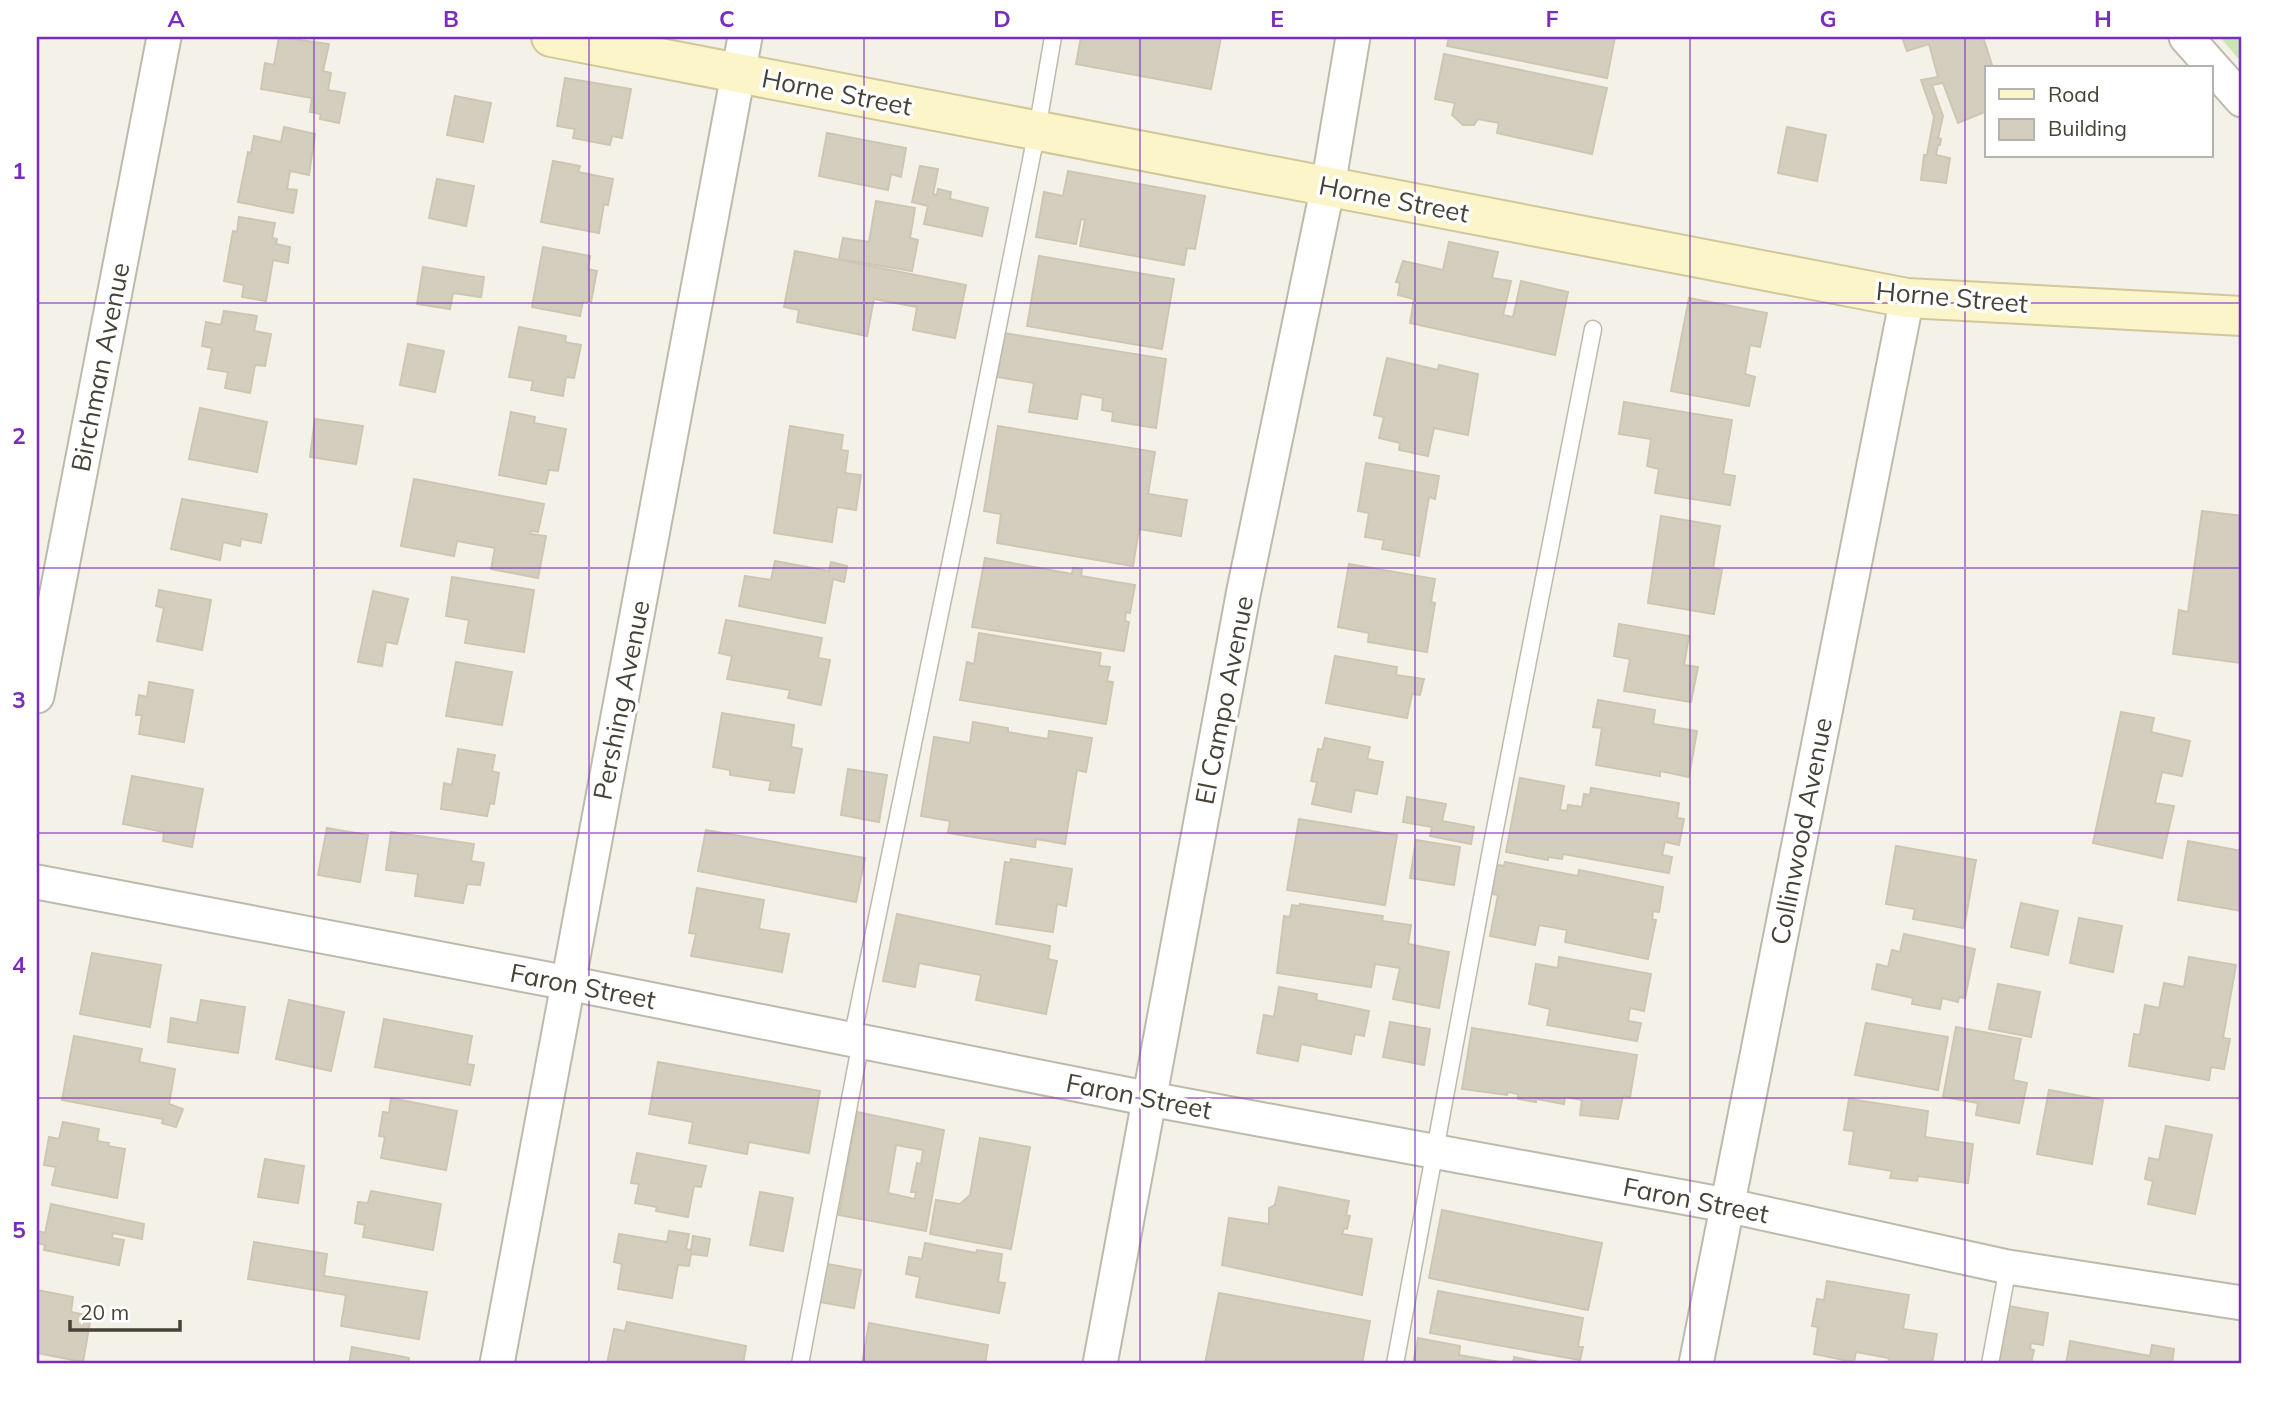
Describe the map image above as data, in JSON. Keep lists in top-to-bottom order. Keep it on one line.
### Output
{"streets":{"street":["Horne Street","Birchman Avenue","Pershing Avenue","El Campo Avenue","Collinwood Avenue","Faron Street"]},"crossings":[["Horne Street","Pershing Avenue"],["Horne Street","El Campo Avenue"],["Horne Street","Collinwood Avenue"],["Pershing Avenue","Faron Street"],["El Campo Avenue","Faron Street"],["Collinwood Avenue","Faron Street"]],"legend":["Road","Building"],"scale_bar":"20 m","grid":{"columns":["A","B","C","D","E","F","G","H"],"rows":["1","2","3","4","5"]}}
